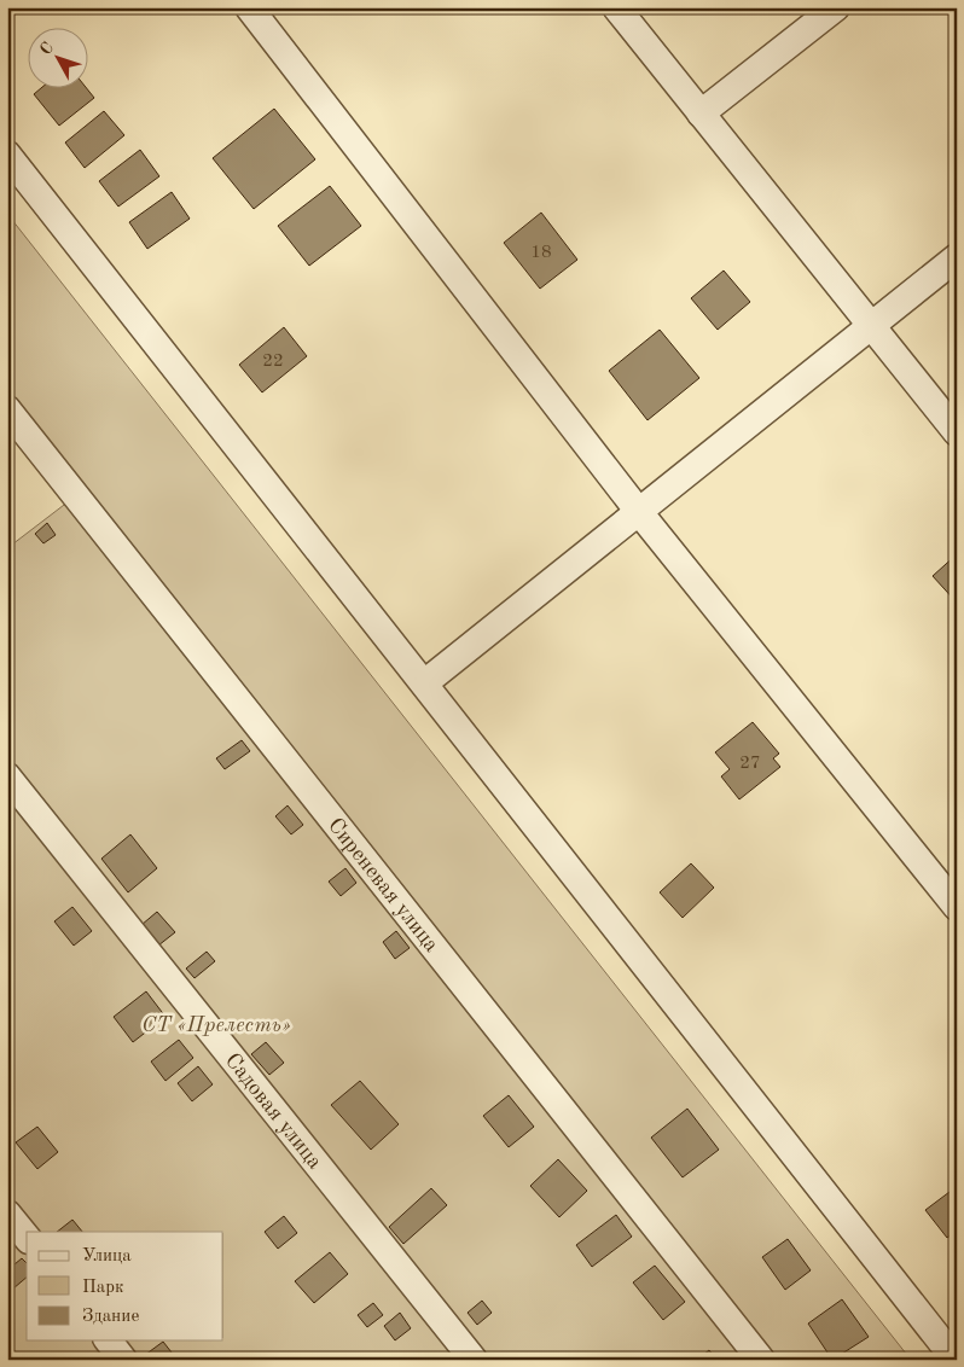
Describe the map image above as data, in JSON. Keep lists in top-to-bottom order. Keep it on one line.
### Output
{"streets":{"street":["Сиреневая улица","Садовая улица"]},"parks":["СТ «Прелесть»"],"house_numbers":["18","22","27"],"legend":["Улица","Парк","Здание"],"north":"top left"}
